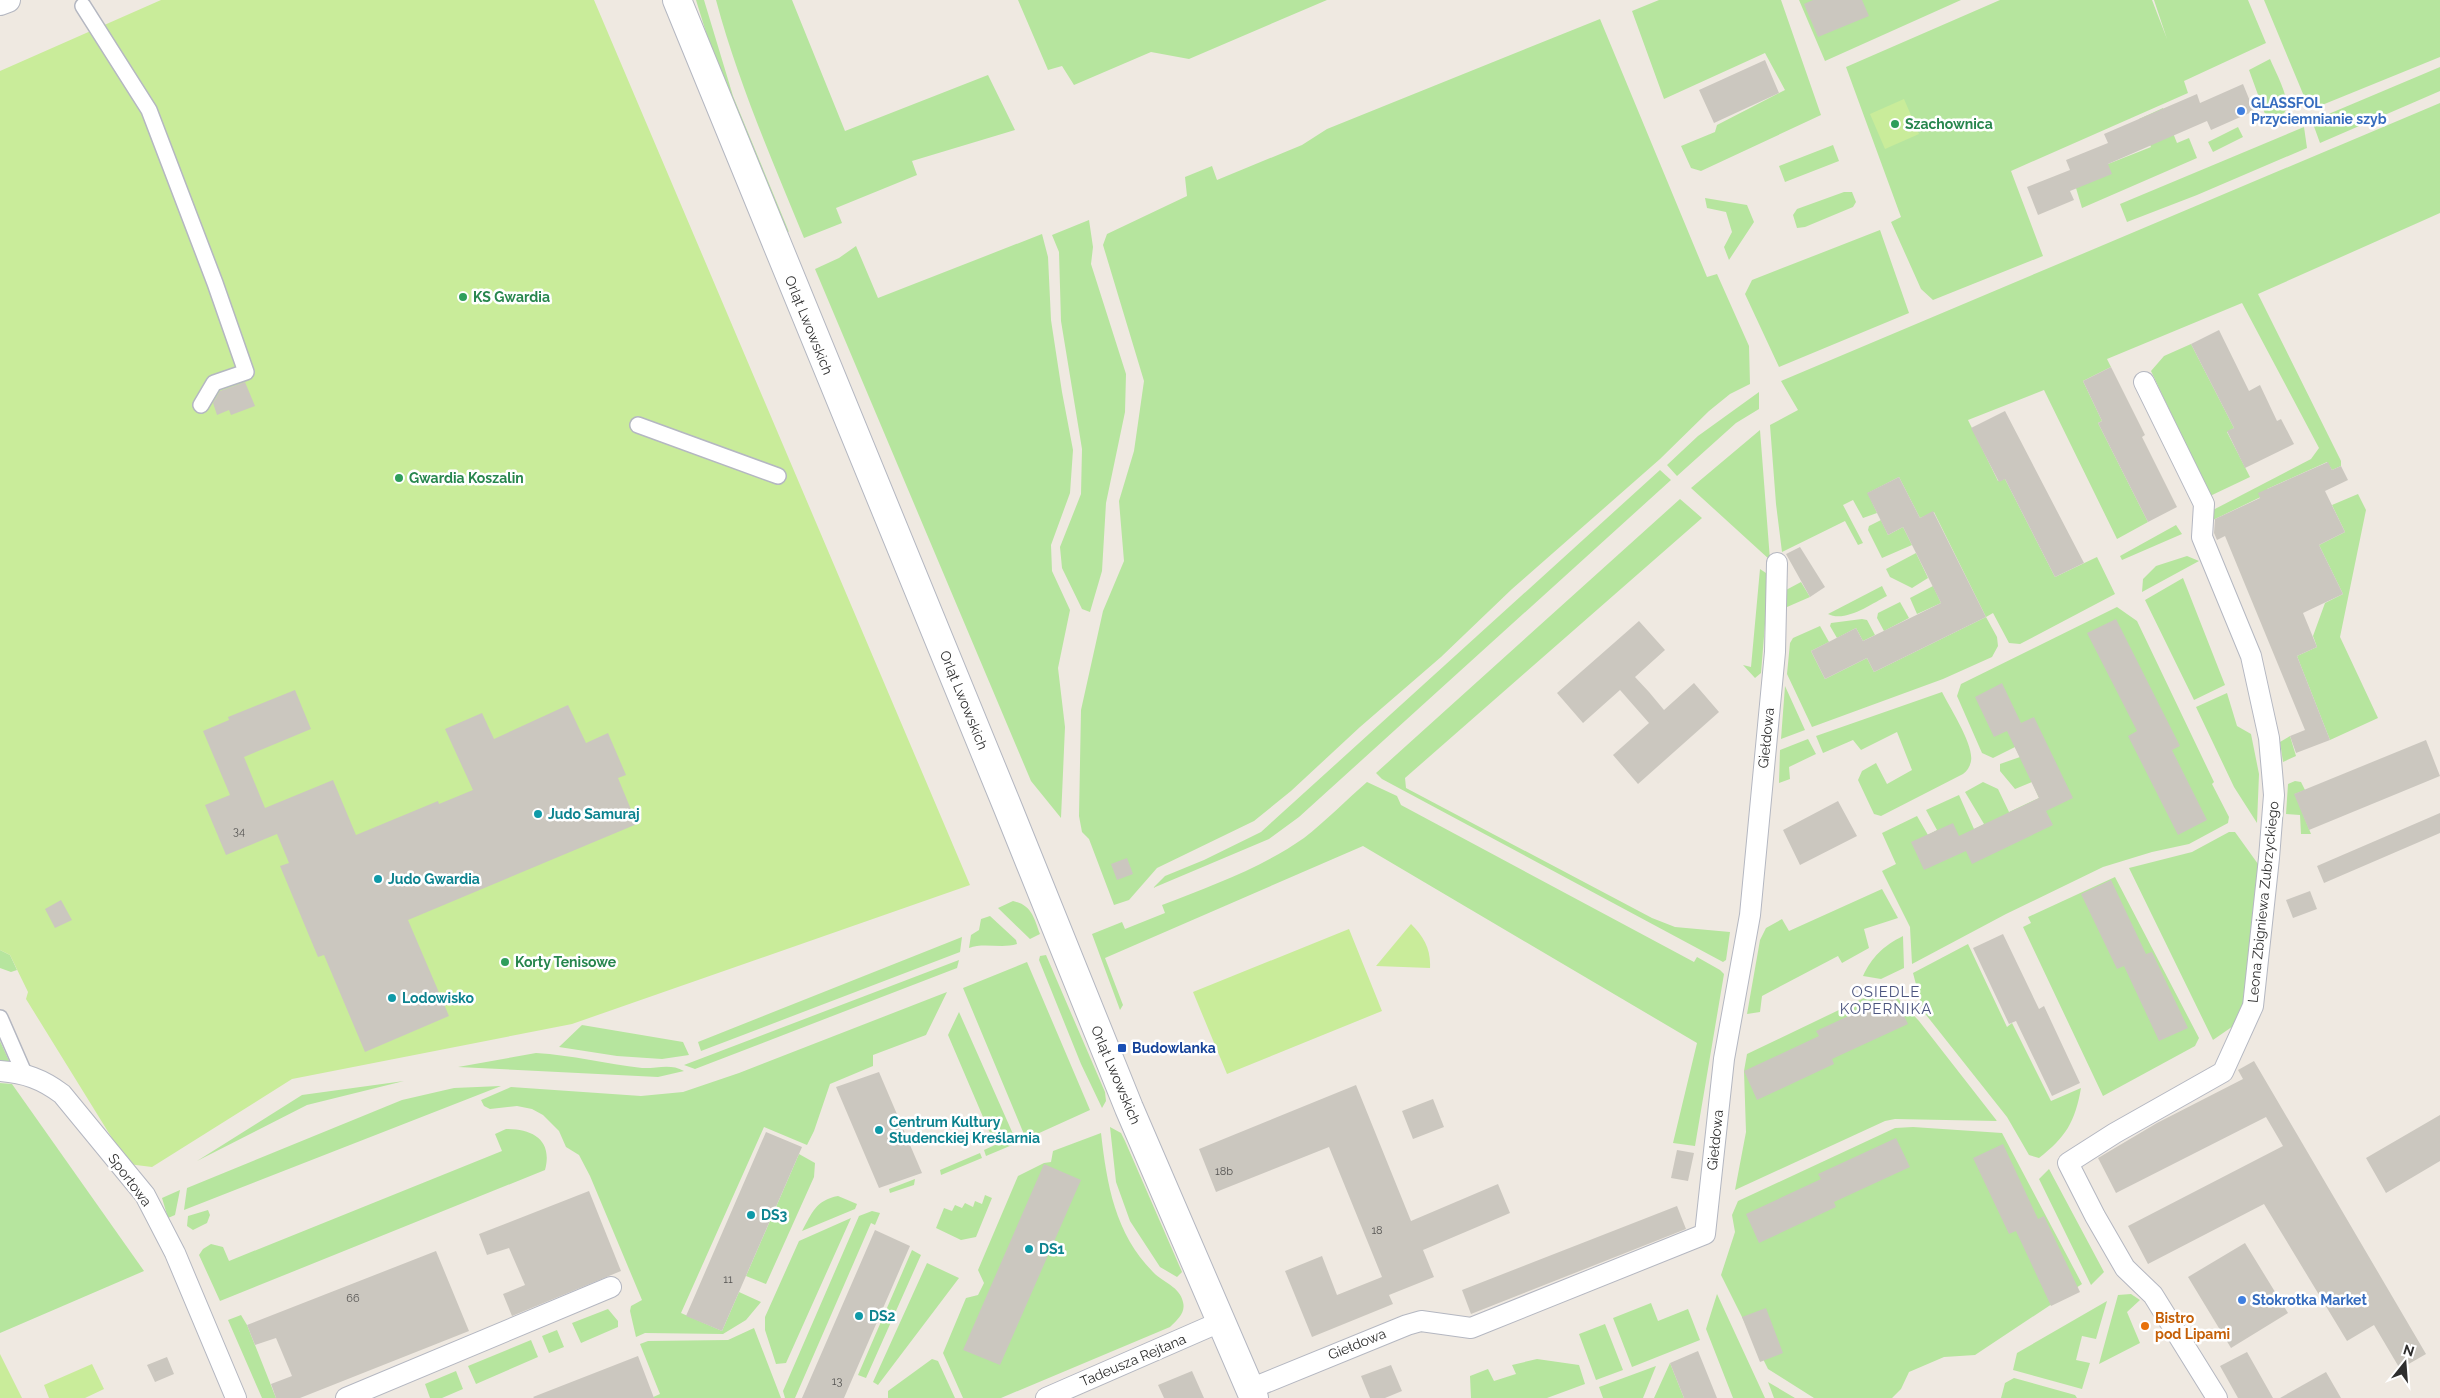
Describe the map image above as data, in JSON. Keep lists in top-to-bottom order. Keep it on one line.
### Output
{"streets":{"main road":["Orląt Lwowskich"],"street":["Giełdowa","Leona Zbigniewa Zubrzyckiego","Sportowa","Tadeusza Rejtana"]},"crossings":[["Orląt Lwowskich","Giełdowa"],["Orląt Lwowskich","Tadeusza Rejtana"]],"districts":["OSIEDLE KOPERNIKA"],"places":{"other":["GLASSFOL Przyciemnianie szyb","Szachownica","KS Gwardia","Gwardia Koszalin","Judo Samuraj","Judo Gwardia","Korty Tenisowe","Lodowisko","Centrum Kultury Studenckiej Kreślarnia","DS3","DS1","Stokrotka Market","DS2","Bistro pod Lipami"],"transit":["Budowlanka"]},"house_numbers":["34","18b","18","11","66","13"],"north":"top"}
